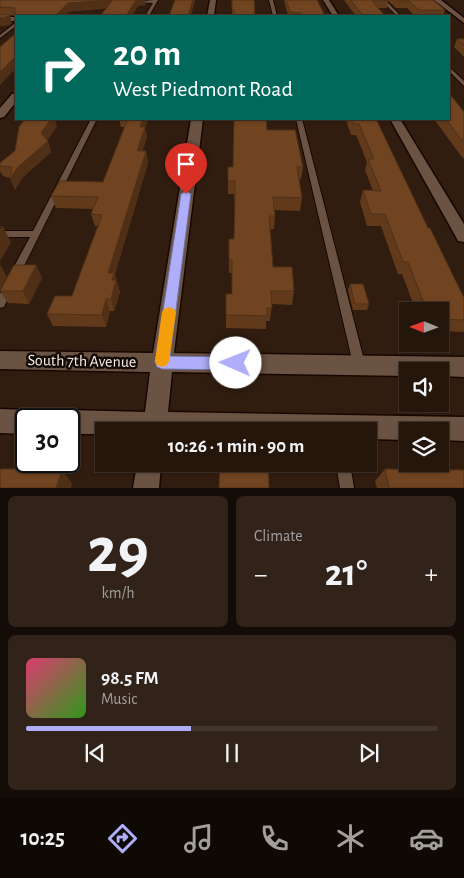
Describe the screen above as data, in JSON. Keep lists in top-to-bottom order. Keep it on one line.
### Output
{"streets":{"street":["South 7th Avenue"]},"north":"left","page":{"turn":["20 m","West Piedmont Road"],"limit":"30","trip":"10:26 · 1 min · 90 m","tile":[["29","km/h"],"Climate"],"heat":["−","21°","+"],"song":["98.5 FM","Music"],"tabs":"10:25"}}
